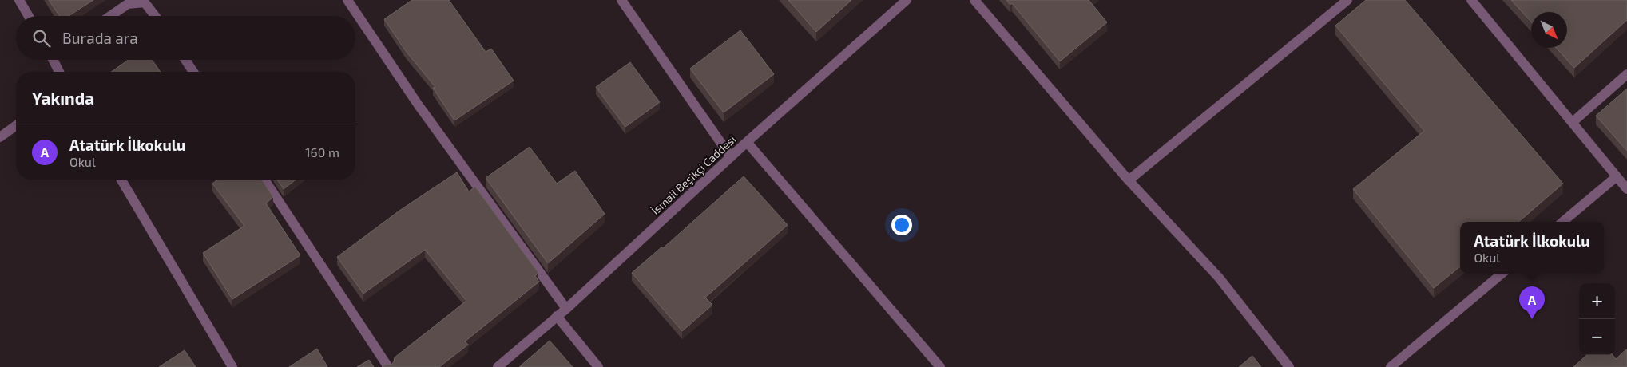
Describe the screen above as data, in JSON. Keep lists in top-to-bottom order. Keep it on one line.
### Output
{"streets":{"street":["İsmail Beşikçi Caddesi"]},"north":"bottom right","page":{"search":"Burada ara","heading":"Yakında","list":[{"mark":"A","name":"Atatürk İlkokulu","note":"Okul","value":"160 m"}],"popup":["Atatürk İlkokulu","Okul"],"map_buttons":["+","−"],"pins":"A"}}
